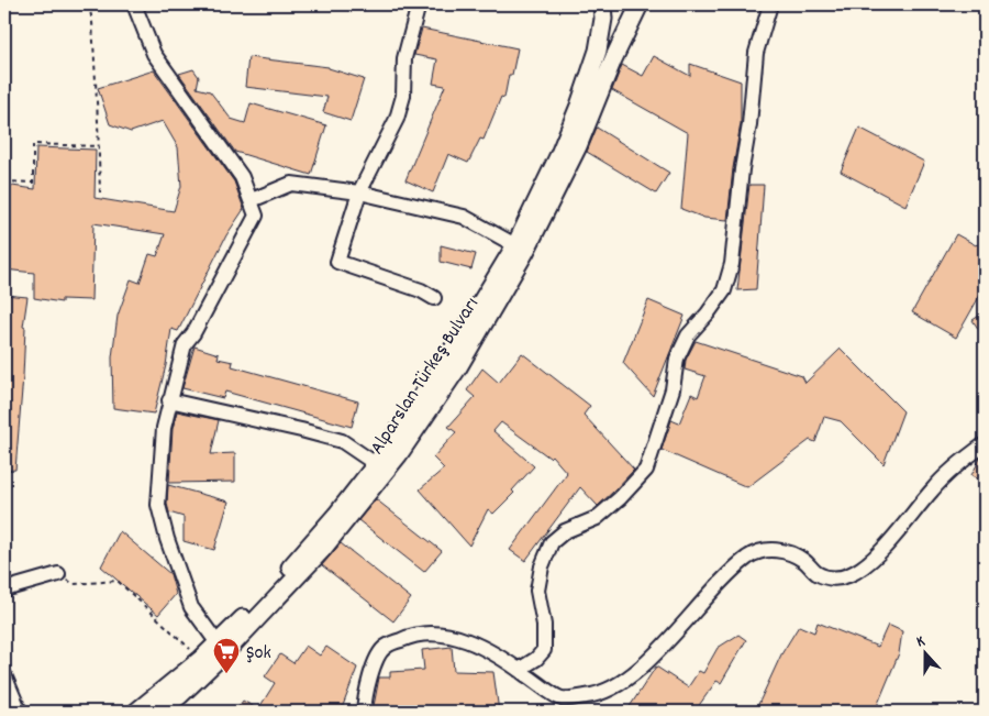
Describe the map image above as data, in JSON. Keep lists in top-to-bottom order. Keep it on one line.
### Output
{"streets":{"main road":["Alparslan Türkeş Bulvarı"]},"places":{"supermarket":["Şok"]},"north":"top"}
